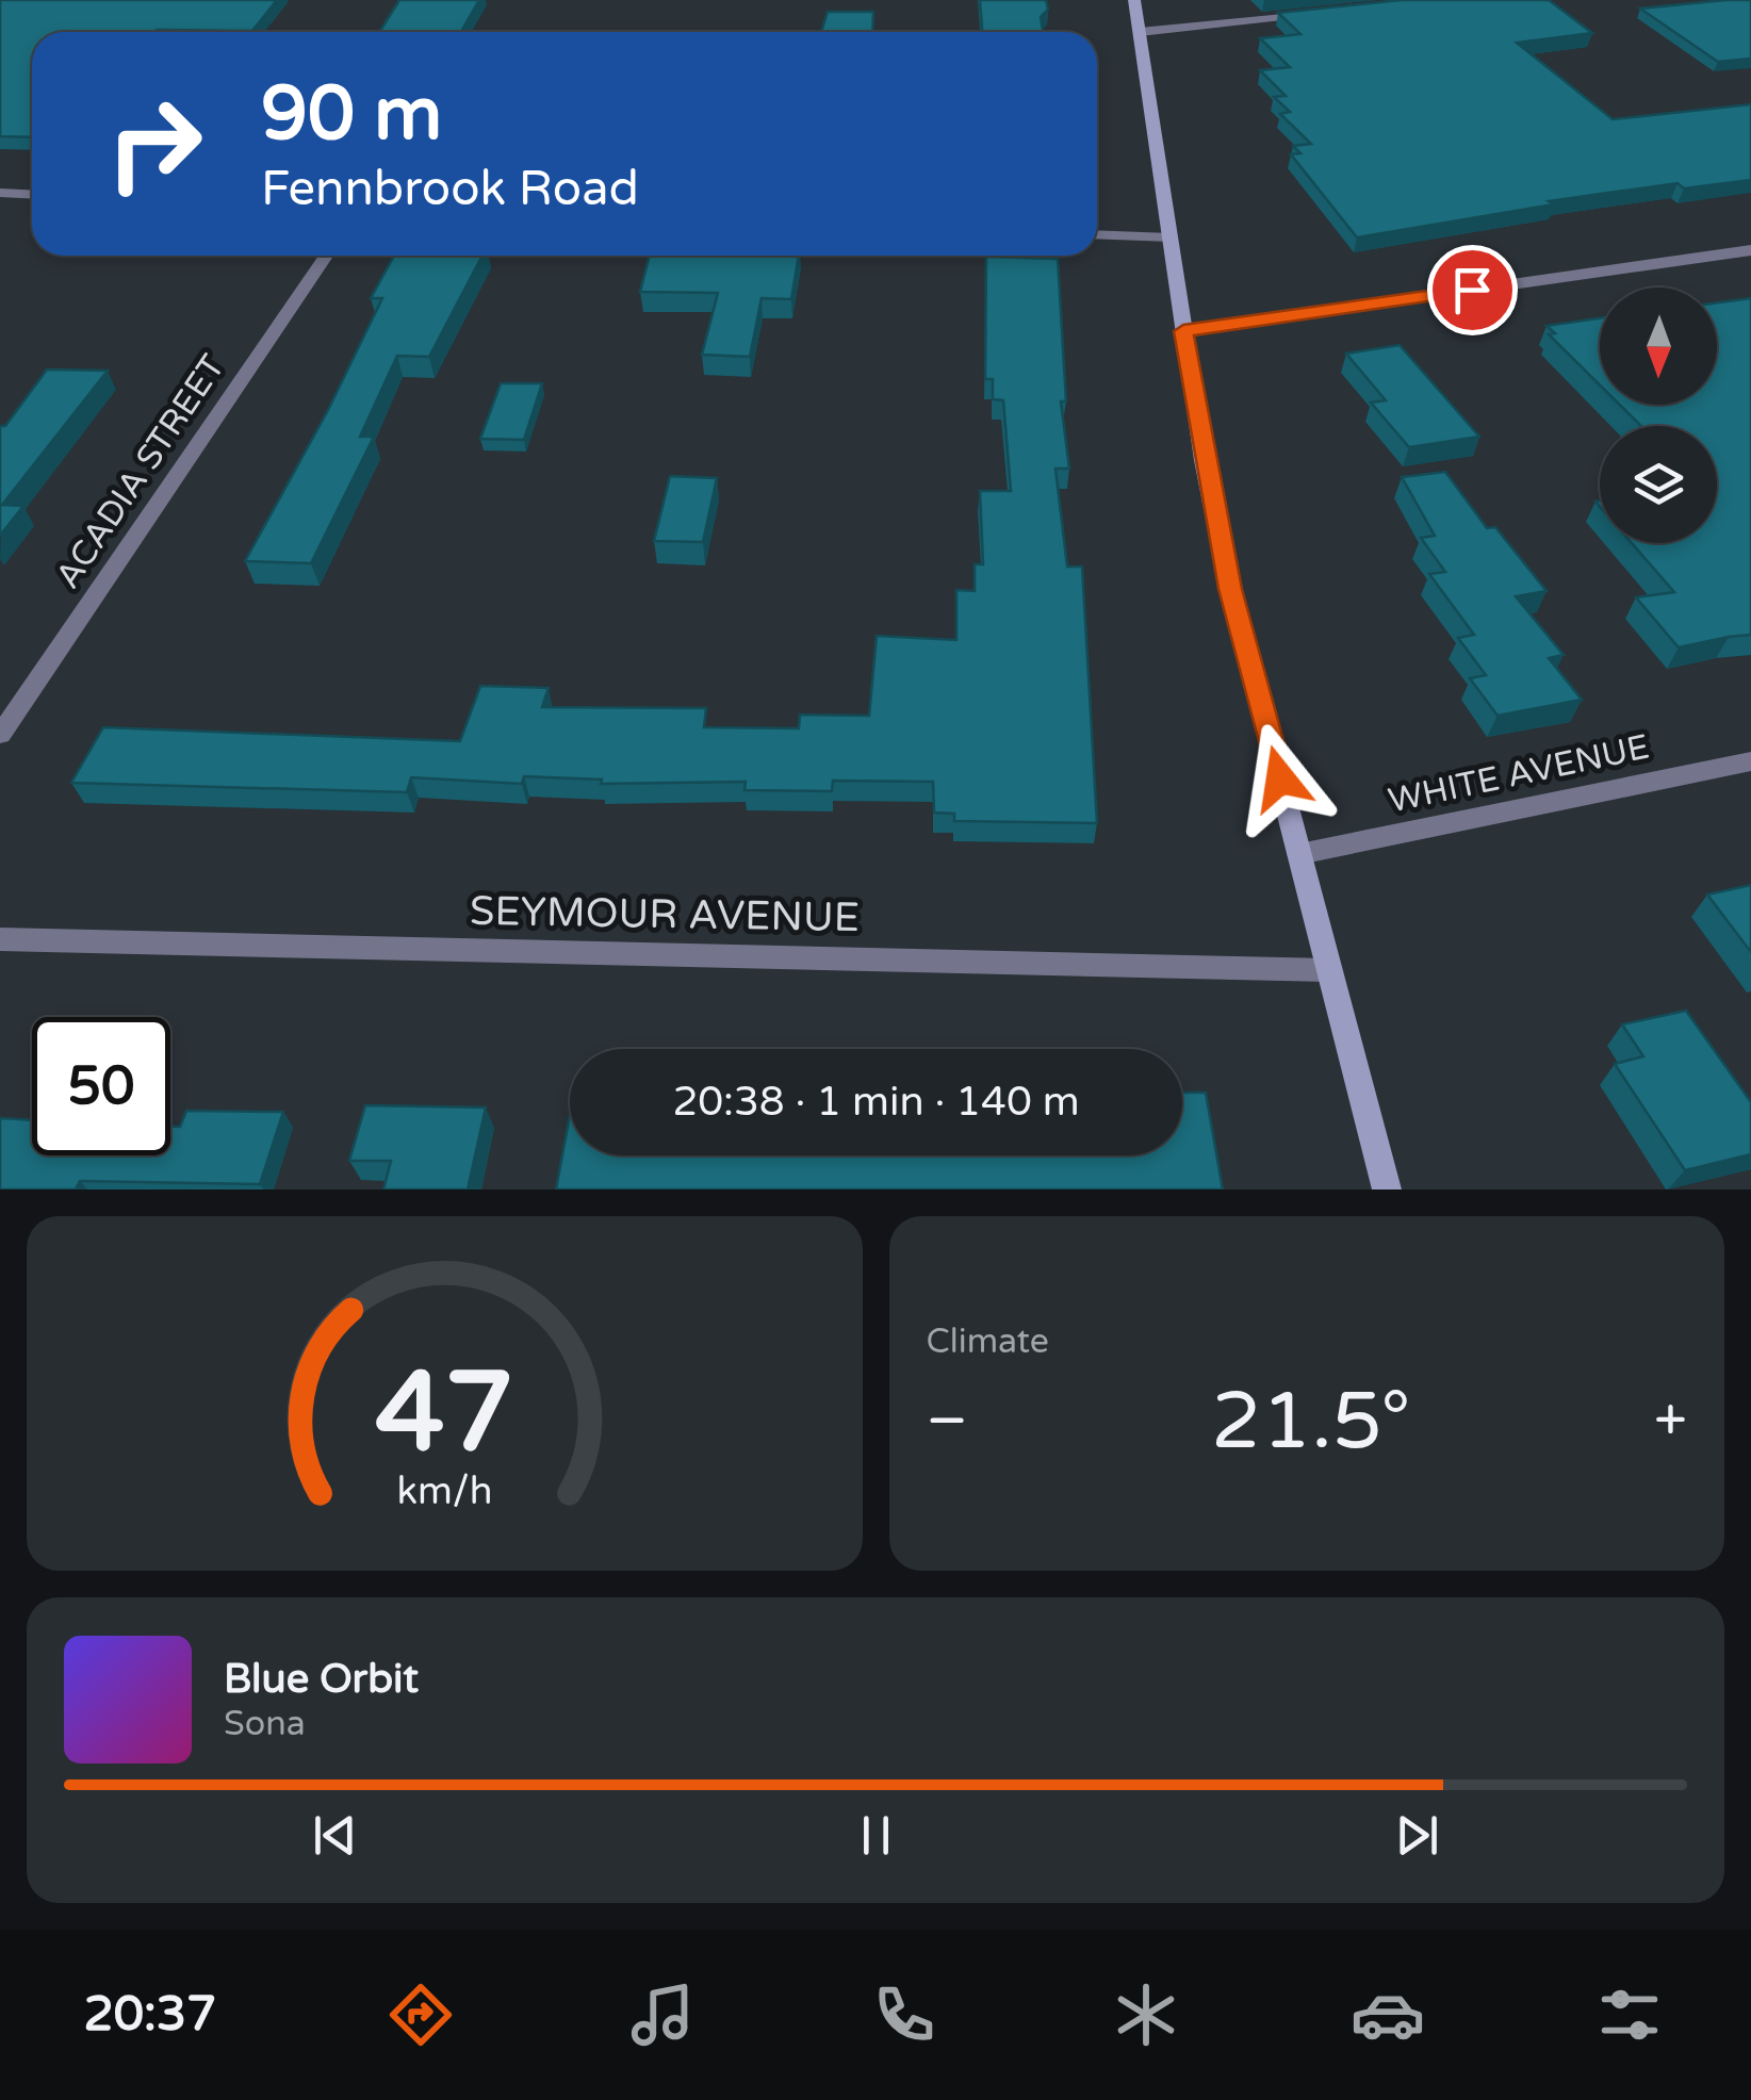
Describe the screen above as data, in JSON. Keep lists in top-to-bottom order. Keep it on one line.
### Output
{"streets":{"street":["ACADIA STREET","WHITE AVENUE","SEYMOUR AVENUE"]},"north":"bottom","page":{"turn":["90 m","Fennbrook Road"],"limit":"50","trip":"20:38 · 1 min · 140 m","tile":"Climate","heat":["−","21.5°","+"],"song":["Blue Orbit","Sona"],"tabs":"20:37","gauge":["47","km/h"]}}
